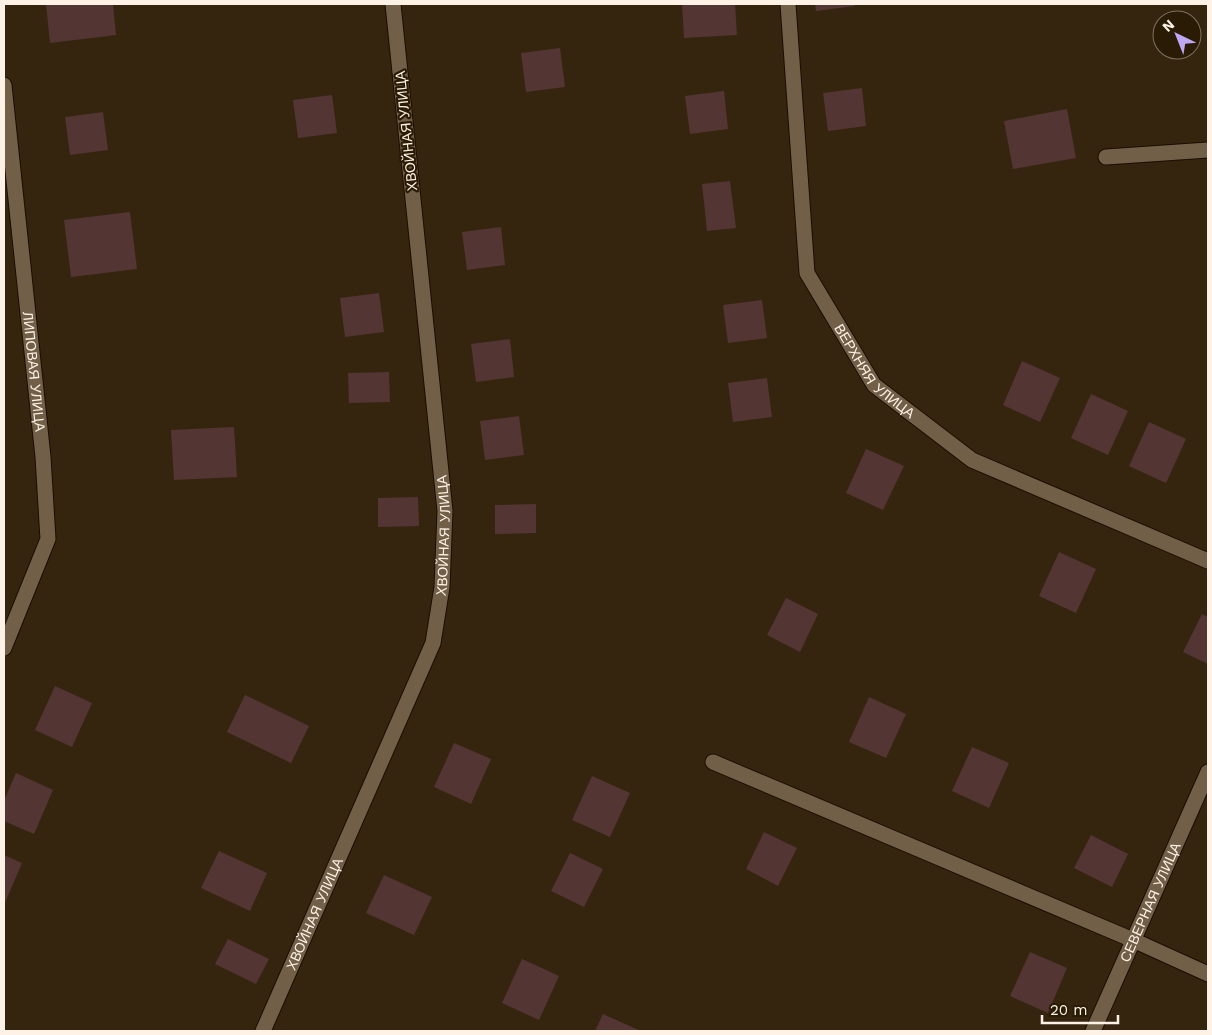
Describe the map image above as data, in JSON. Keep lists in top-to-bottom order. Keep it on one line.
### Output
{"streets":{"street":["ХВОЙНАЯ УЛИЦА","ВЕРХНЯЯ УЛИЦА","ЛИПОВАЯ УЛИЦА","СЕВЕРНАЯ УЛИЦА"]},"scale_bar":"20 m","north":"top left"}
